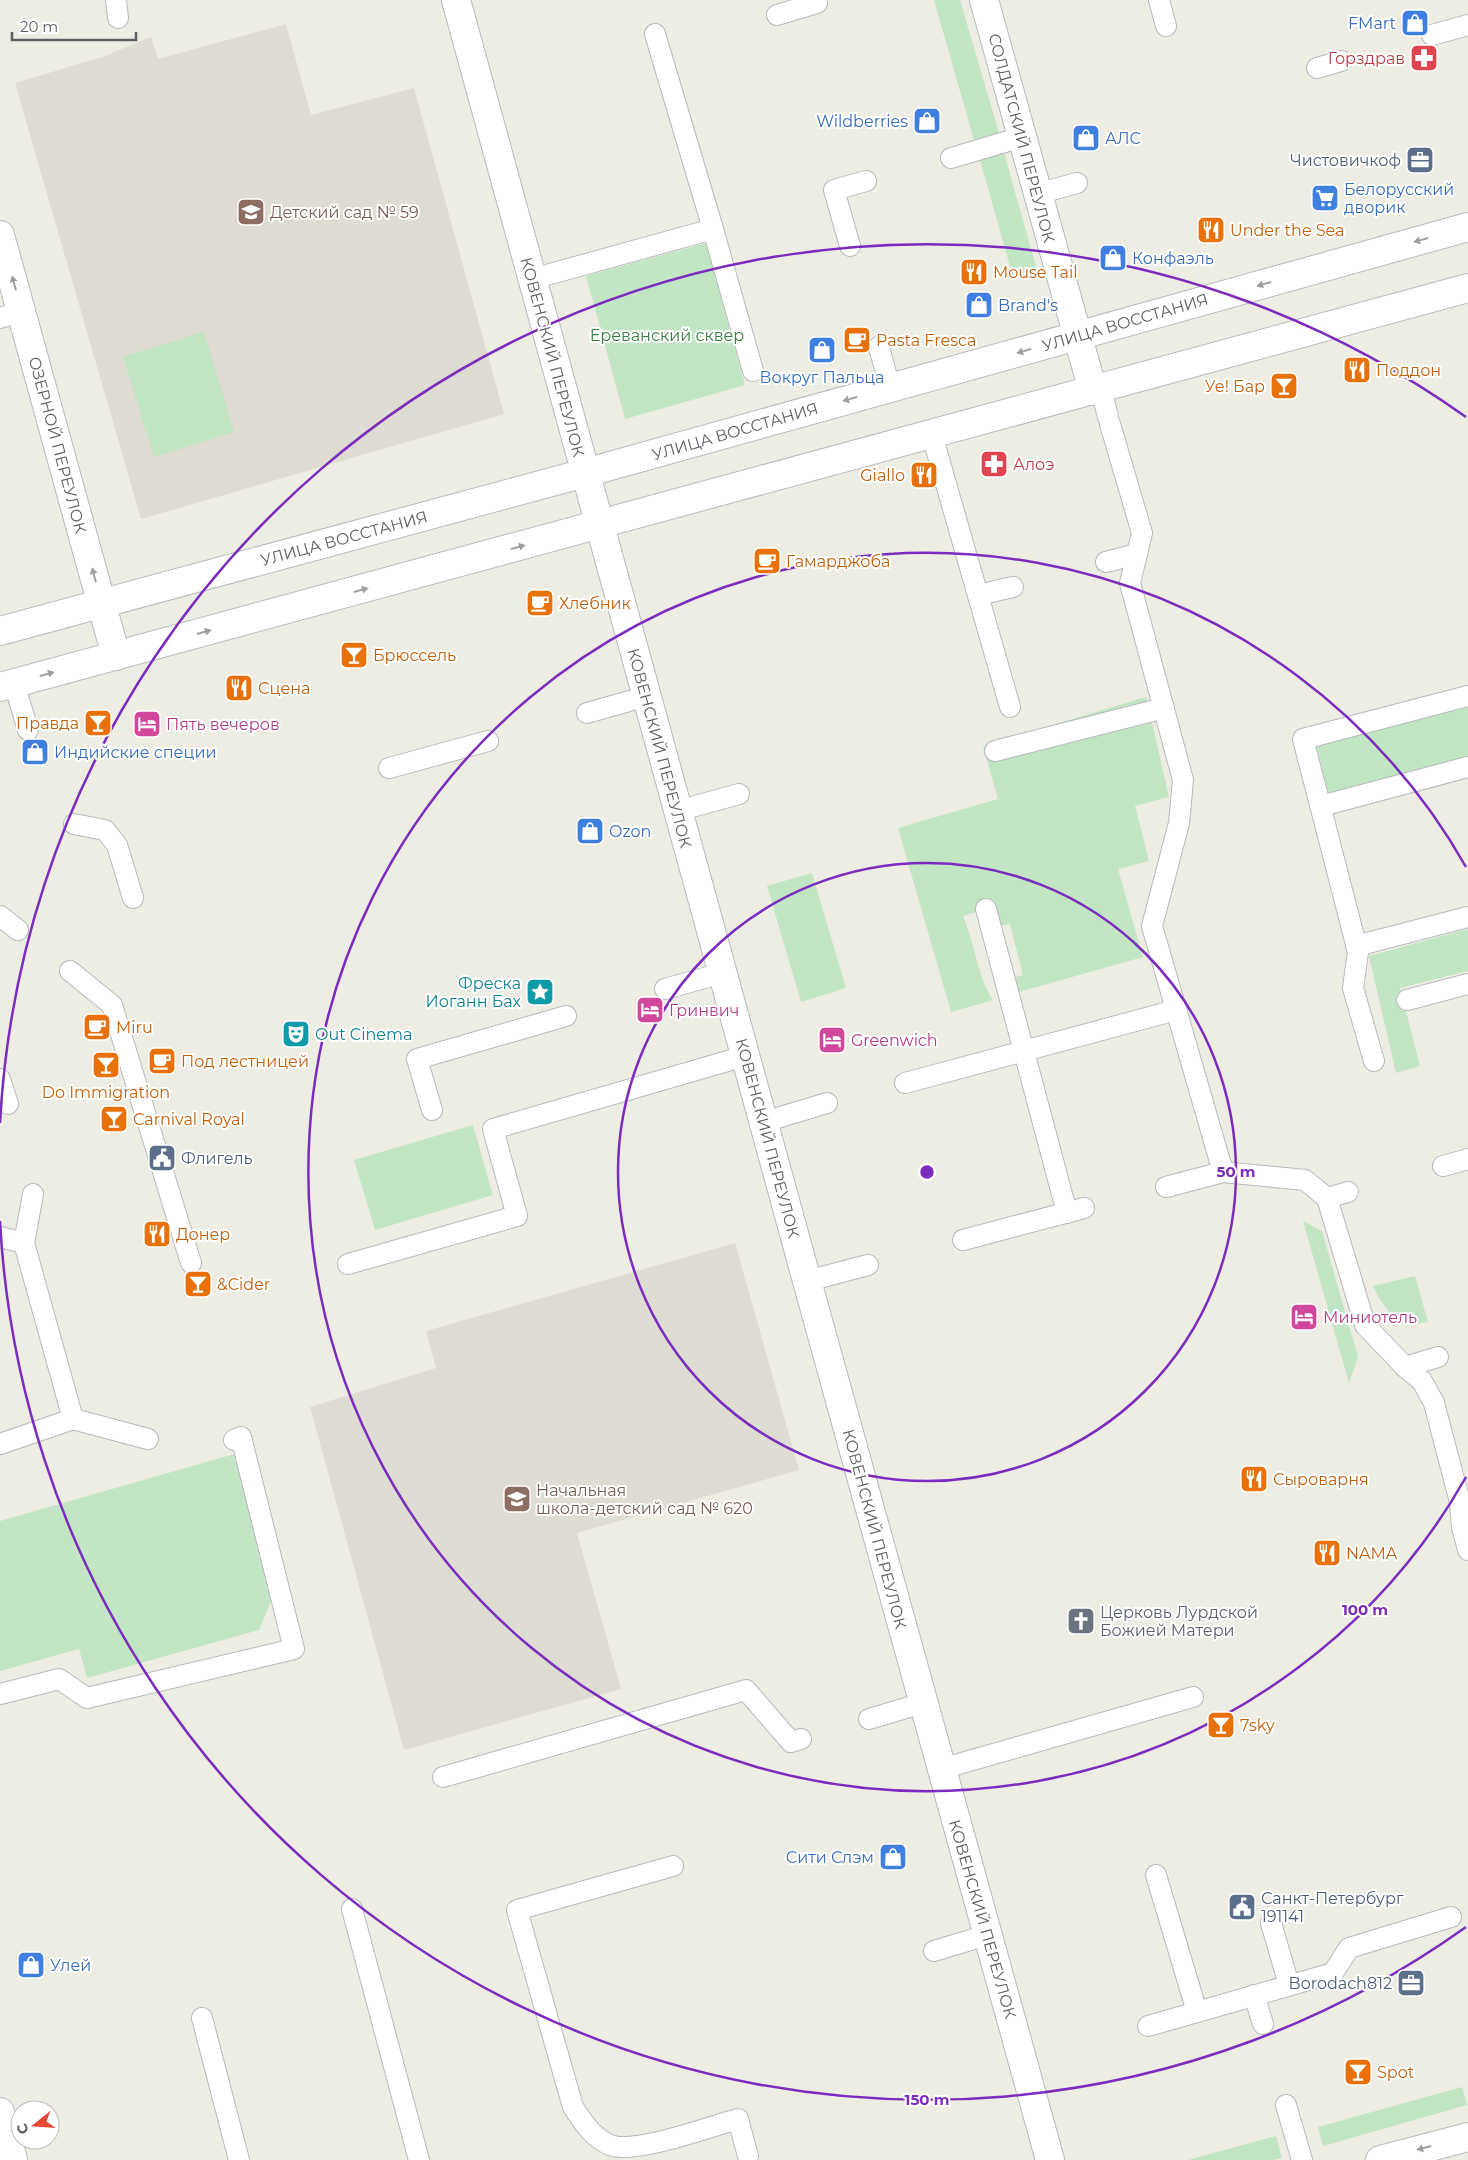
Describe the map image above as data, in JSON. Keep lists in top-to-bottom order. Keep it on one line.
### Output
{"streets":{"street":["СОЛДАТСКИЙ ПЕРЕУЛОК","УЛИЦА ВОССТАНИЯ","КОВЕНСКИЙ ПЕРЕУЛОК","ОЗЕРНОЙ ПЕРЕУЛОК"]},"crossings":[["СОЛДАТСКИЙ ПЕРЕУЛОК","УЛИЦА ВОССТАНИЯ"],["УЛИЦА ВОССТАНИЯ","КОВЕНСКИЙ ПЕРЕУЛОК"],["УЛИЦА ВОССТАНИЯ","ОЗЕРНОЙ ПЕРЕУЛОК"]],"one_way":["ОЗЕРНОЙ ПЕРЕУЛОК"],"parks":["Ереванский сквер"],"places":{"shop":["FMart","Wildberries","АЛС","Конфаэль","Brand's","Вокруг Пальца","Индийские специи","Ozon","Сити Слэм","Улей"],"pharmacy":["Горздрав","Алоэ"],"office":["Чистовичкоф","Borodach812"],"supermarket":["Белорусский дворик"],"school or university":["Детский сад № 59","Начальная школа-детский сад № 620"],"restaurant":["Under the Sea","Mouse Tail","Поддон","Giallo","Сцена","Донер","Сыроварня","NAMA"],"cafe":["Pasta Fresca","Гамарджоба","Хлебник","Miru","Под лестницей"],"bar":["Уе! Бар","Брюссель","Правда","Do Immigration","Carnival Royal","&Cider","7sky","Spot"],"hotel":["Пять вечеров","Гринвич","Greenwich","Миниотель"],"place":["Фреска Иоганн Бах"],"theatre":["Out Cinema"],"public building":["Флигель","Санкт-Петербург 191141"],"church":["Церковь Лурдской Божией Матери"]},"scale_bar":"20 m","north":"left","rings":["50 m","100 m","150 m"]}
